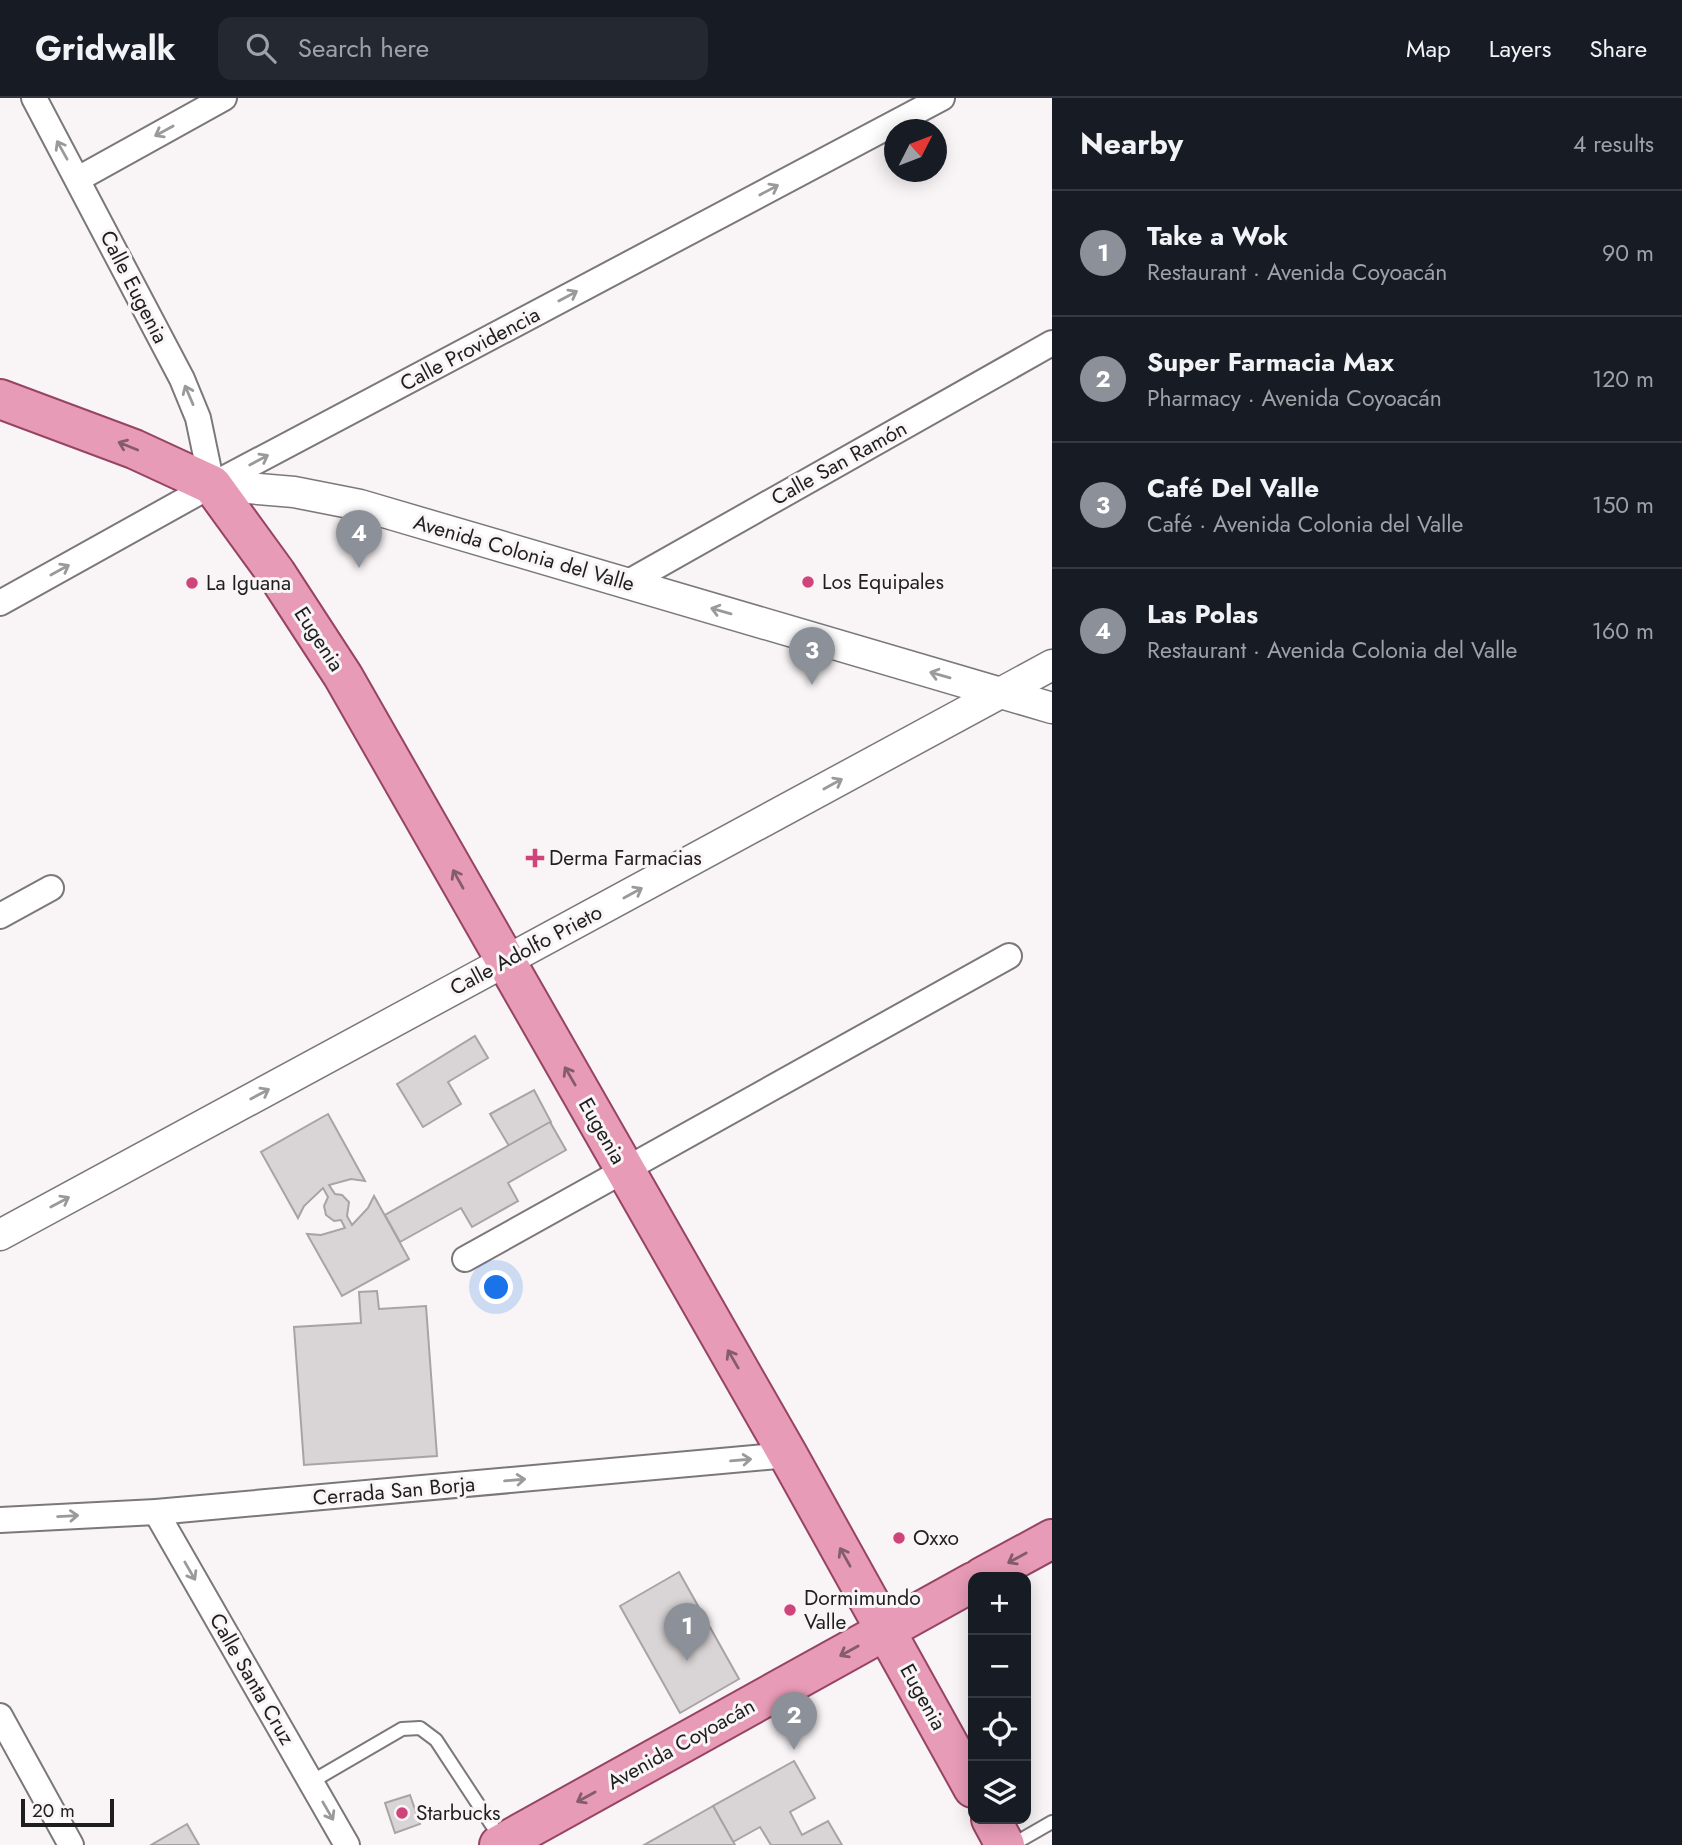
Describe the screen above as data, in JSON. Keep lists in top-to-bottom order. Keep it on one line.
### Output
{"streets":{"main road":["Avenida Colonia del Valle","Eugenia","Avenida Coyoacán"],"street":["Calle Eugenia","Calle Providencia","Calle San Ramón","Calle Adolfo Prieto","Cerrada San Borja","Calle Santa Cruz"]},"crossings":[["Calle Eugenia","Calle Providencia"],["Calle Eugenia","Avenida Colonia del Valle"],["Calle Eugenia","Eugenia"],["Calle Providencia","Avenida Colonia del Valle"],["Calle Providencia","Eugenia"],["Calle San Ramón","Avenida Colonia del Valle"],["Avenida Colonia del Valle","Eugenia"],["Avenida Colonia del Valle","Calle Adolfo Prieto"],["Eugenia","Calle Adolfo Prieto"],["Eugenia","Cerrada San Borja"],["Eugenia","Avenida Coyoacán"],["Cerrada San Borja","Calle Santa Cruz"]],"one_way":["Calle Eugenia","Calle Providencia","Avenida Colonia del Valle","Eugenia","Cerrada San Borja","Calle Santa Cruz","Avenida Coyoacán"],"places":{"other":["Los Equipales","La Iguana","Oxxo","Dormimundo Valle","Starbucks"],"health":["Derma Farmacias"]},"scale_bar":"20 m","north":"top right","page":{"header":"Gridwalk","search":"Search here","nav":["Map","Layers","Share"],"heading":["Nearby","4 results"],"list":[{"mark":"1","name":"Take a Wok","note":"Restaurant · Avenida Coyoacán","value":"90 m"},{"mark":"2","name":"Super Farmacia Max","note":"Pharmacy · Avenida Coyoacán","value":"120 m"},{"mark":"3","name":"Café Del Valle","note":"Café · Avenida Colonia del Valle","value":"150 m"},{"mark":"4","name":"Las Polas","note":"Restaurant · Avenida Colonia del Valle","value":"160 m"}],"pins":["4","3","1","2"],"map_buttons":["+","−"],"scale":"20 m"}}
